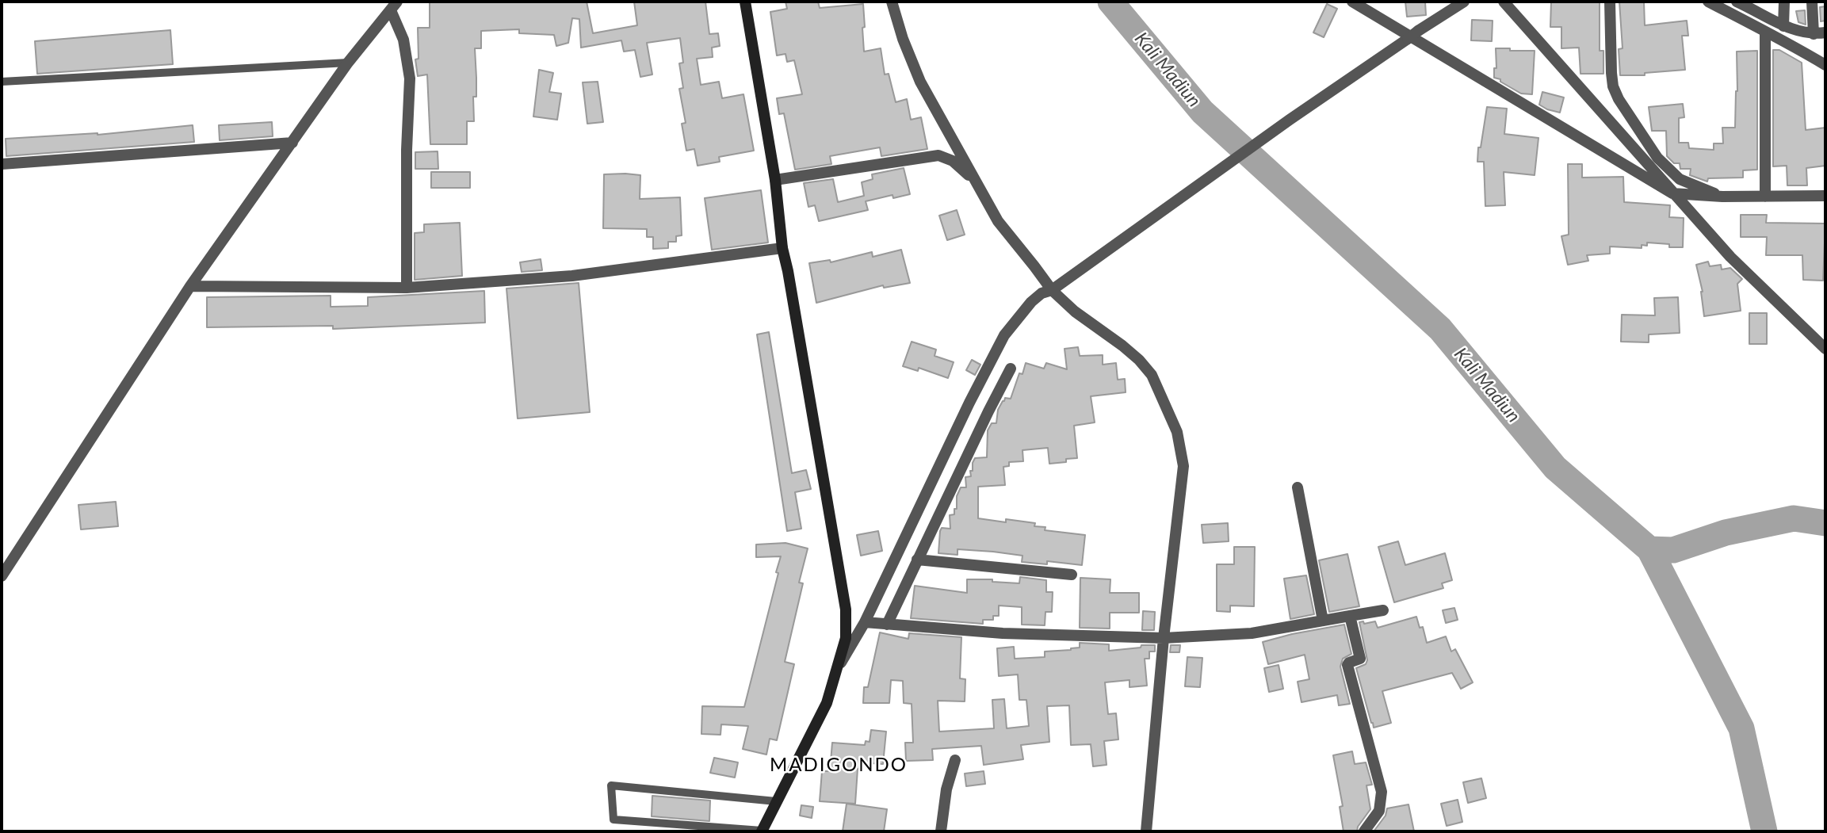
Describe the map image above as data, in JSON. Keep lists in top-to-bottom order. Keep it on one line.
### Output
{"districts":["MADIGONDO"],"water":["Kali Madiun"]}
